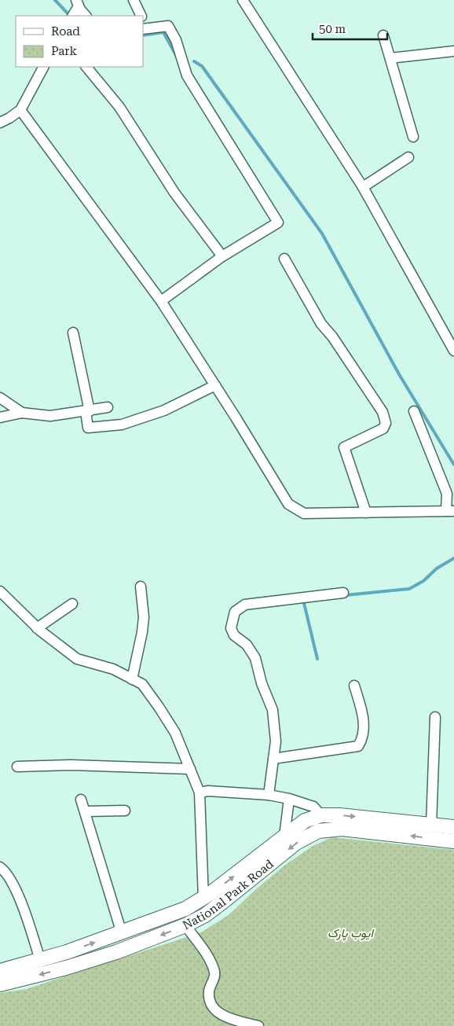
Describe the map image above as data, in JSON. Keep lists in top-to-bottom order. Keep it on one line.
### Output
{"streets":{"main road":["National Park Road"]},"parks":["ایوب پارک"],"legend":["Road","Park"],"scale_bar":"50 m"}
